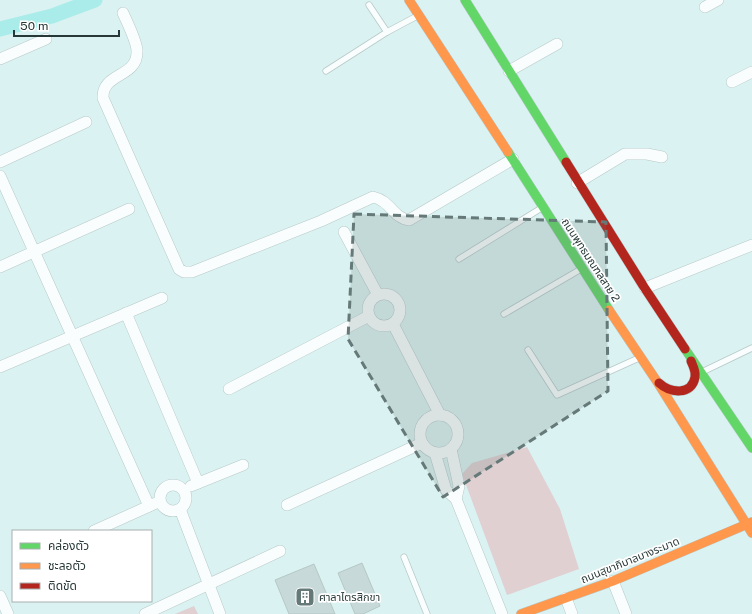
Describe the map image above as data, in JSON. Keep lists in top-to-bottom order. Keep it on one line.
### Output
{"streets":{"main road":["ถนนพุทธมณฑลสาย 2","ถนนสุขาภิบาลบางระมาด"]},"crossings":[["ถนนพุทธมณฑลสาย 2","ถนนสุขาภิบาลบางระมาด"]],"places":{"building":["ศาลาไตรสิกขา"]},"legend":["คล่องตัว","ชะลอตัว","ติดขัด"],"scale_bar":"50 m"}
